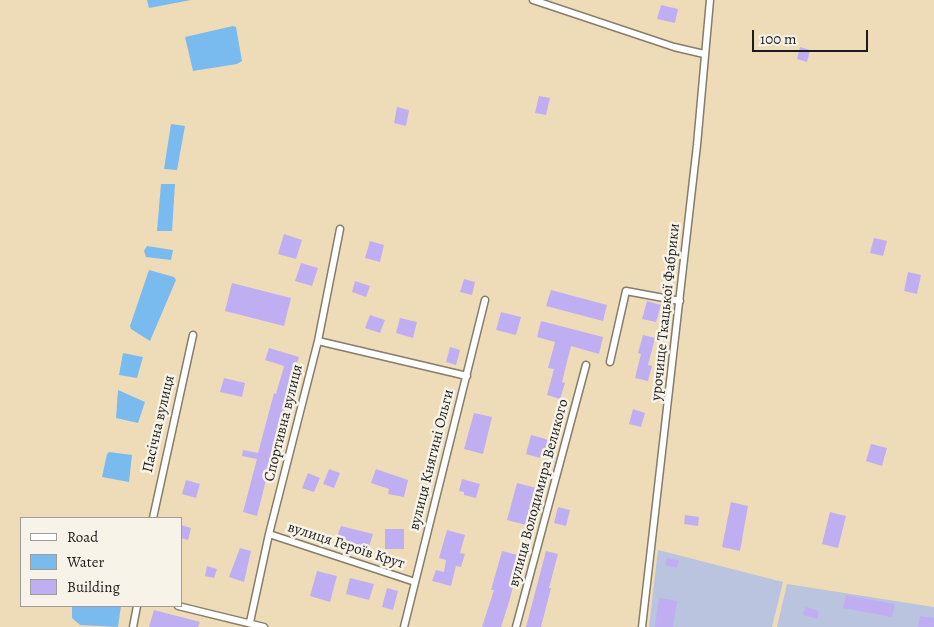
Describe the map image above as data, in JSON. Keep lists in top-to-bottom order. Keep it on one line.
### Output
{"streets":{"street":["урочище Ткацької Фабрики","Спортивна вулиця","Пасічна вулиця","вулиця Княгині Ольги","вулиця Володимира Великого","вулиця Героїв Крут"]},"crossings":[["Спортивна вулиця","вулиця Героїв Крут"],["вулиця Княгині Ольги","вулиця Героїв Крут"]],"legend":["Road","Water","Building"],"scale_bar":"100 m"}
